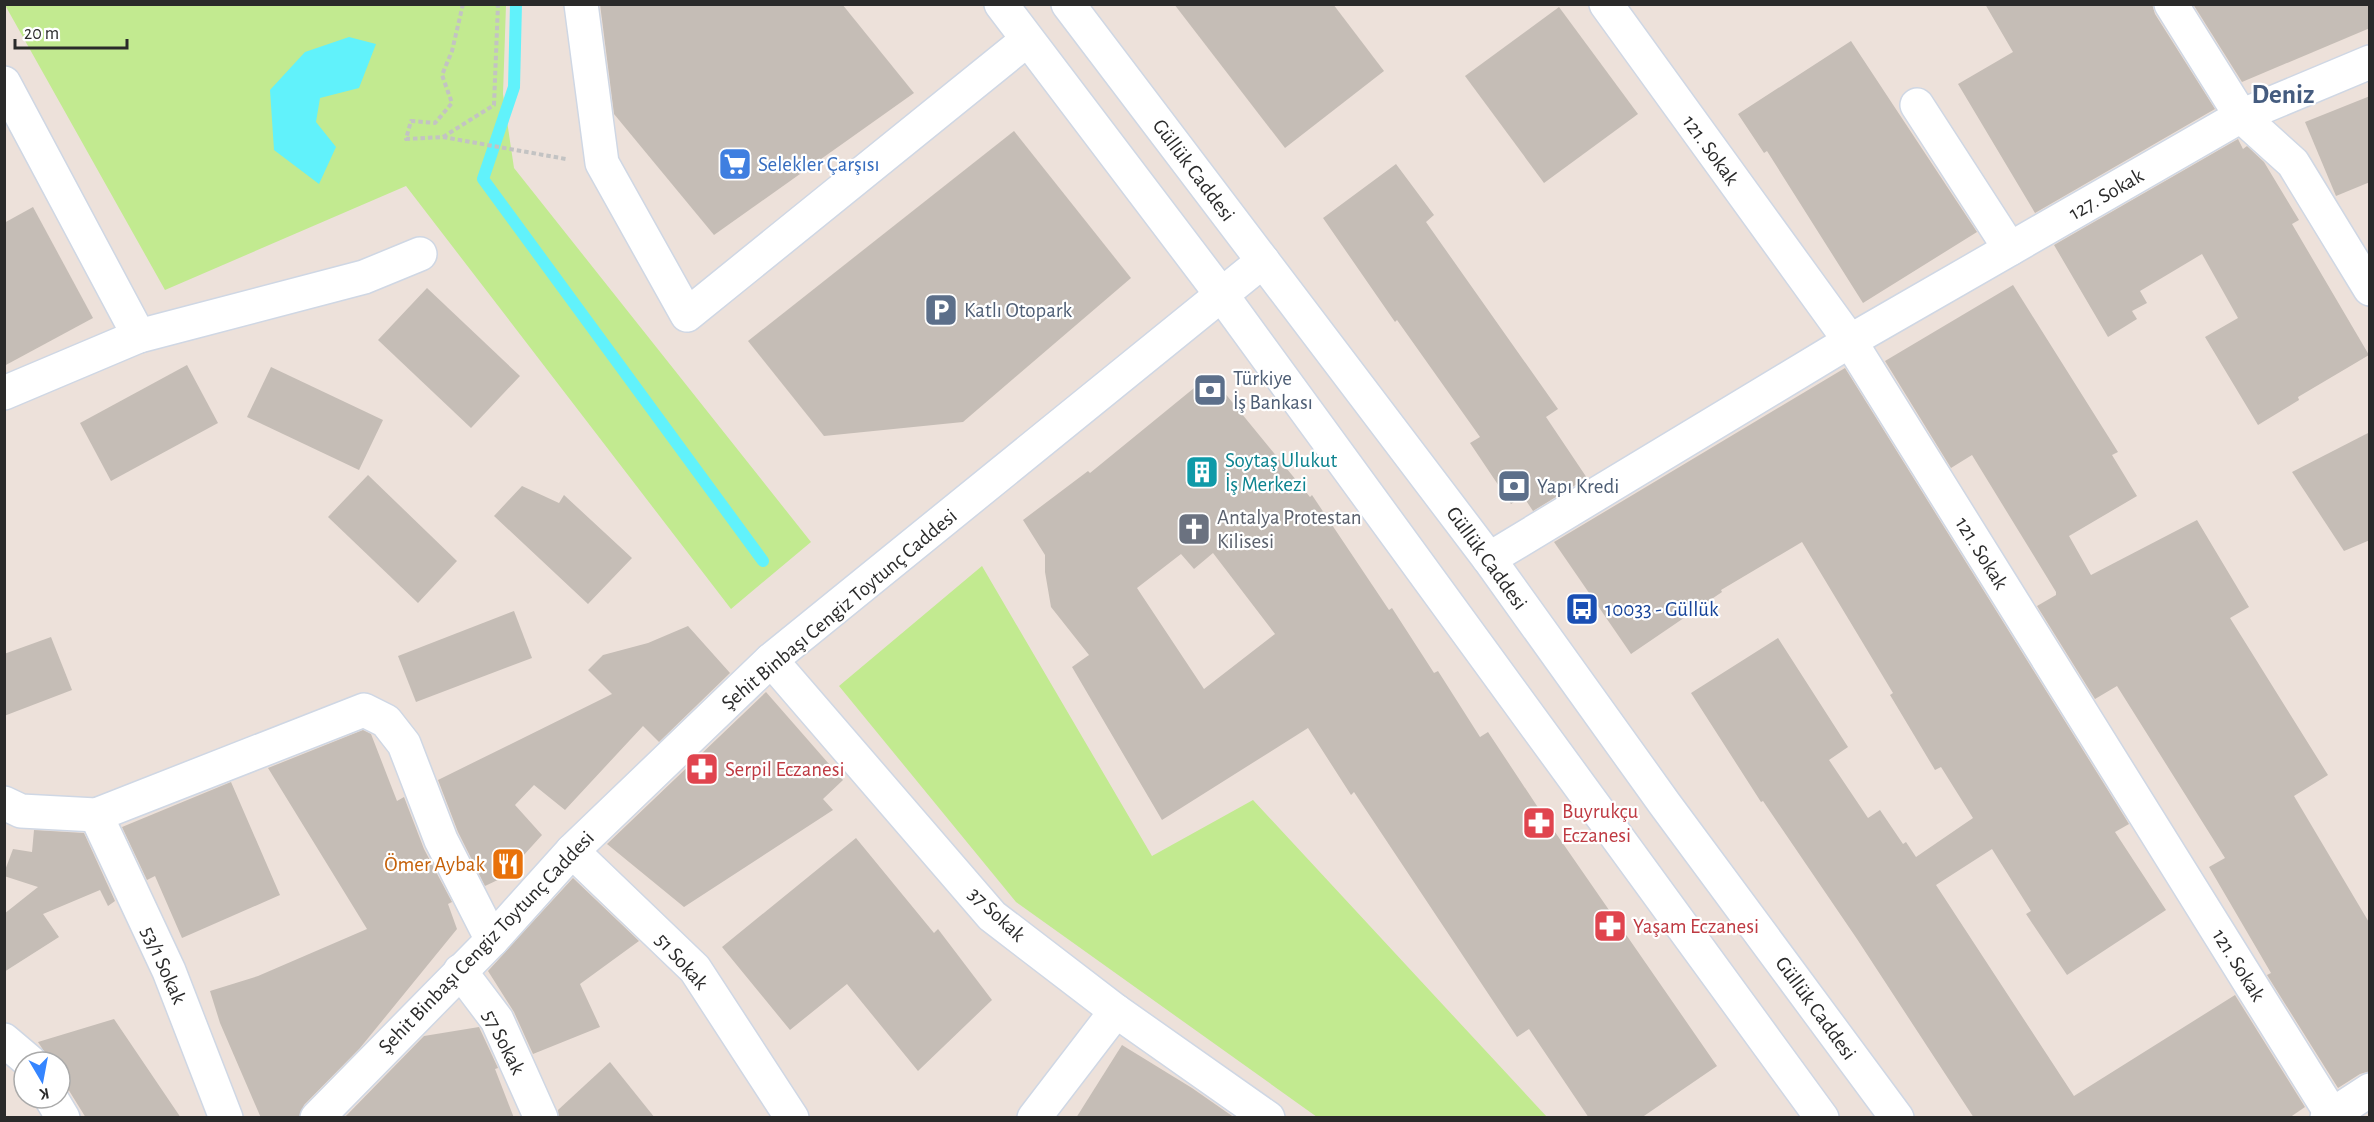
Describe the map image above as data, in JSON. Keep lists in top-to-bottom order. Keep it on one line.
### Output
{"streets":{"street":["121. Sokak","Güllük Caddesi","127. Sokak","Şehit Binbaşı Cengiz Toytunç Caddesi","37 Sokak","51 Sokak","53/1 Sokak","57 Sokak"]},"crossings":[["121. Sokak","127. Sokak"],["Güllük Caddesi","127. Sokak"],["Güllük Caddesi","Şehit Binbaşı Cengiz Toytunç Caddesi"],["Şehit Binbaşı Cengiz Toytunç Caddesi","37 Sokak"],["Şehit Binbaşı Cengiz Toytunç Caddesi","51 Sokak"],["Şehit Binbaşı Cengiz Toytunç Caddesi","57 Sokak"]],"districts":["Deniz"],"places":{"supermarket":["Selekler Çarşısı"],"parking":["Katlı Otopark"],"bank":["Türkiye İş Bankası","Yapı Kredi"],"building":["Soytaş Ulukut İş Merkezi"],"church":["Antalya Protestan Kilisesi"],"bus stop":["10033 - Güllük"],"pharmacy":["Serpil Eczanesi","Buyrukçu Eczanesi","Yaşam Eczanesi"],"restaurant":["Ömer Aybak"]},"scale_bar":"20 m","north":"bottom"}
